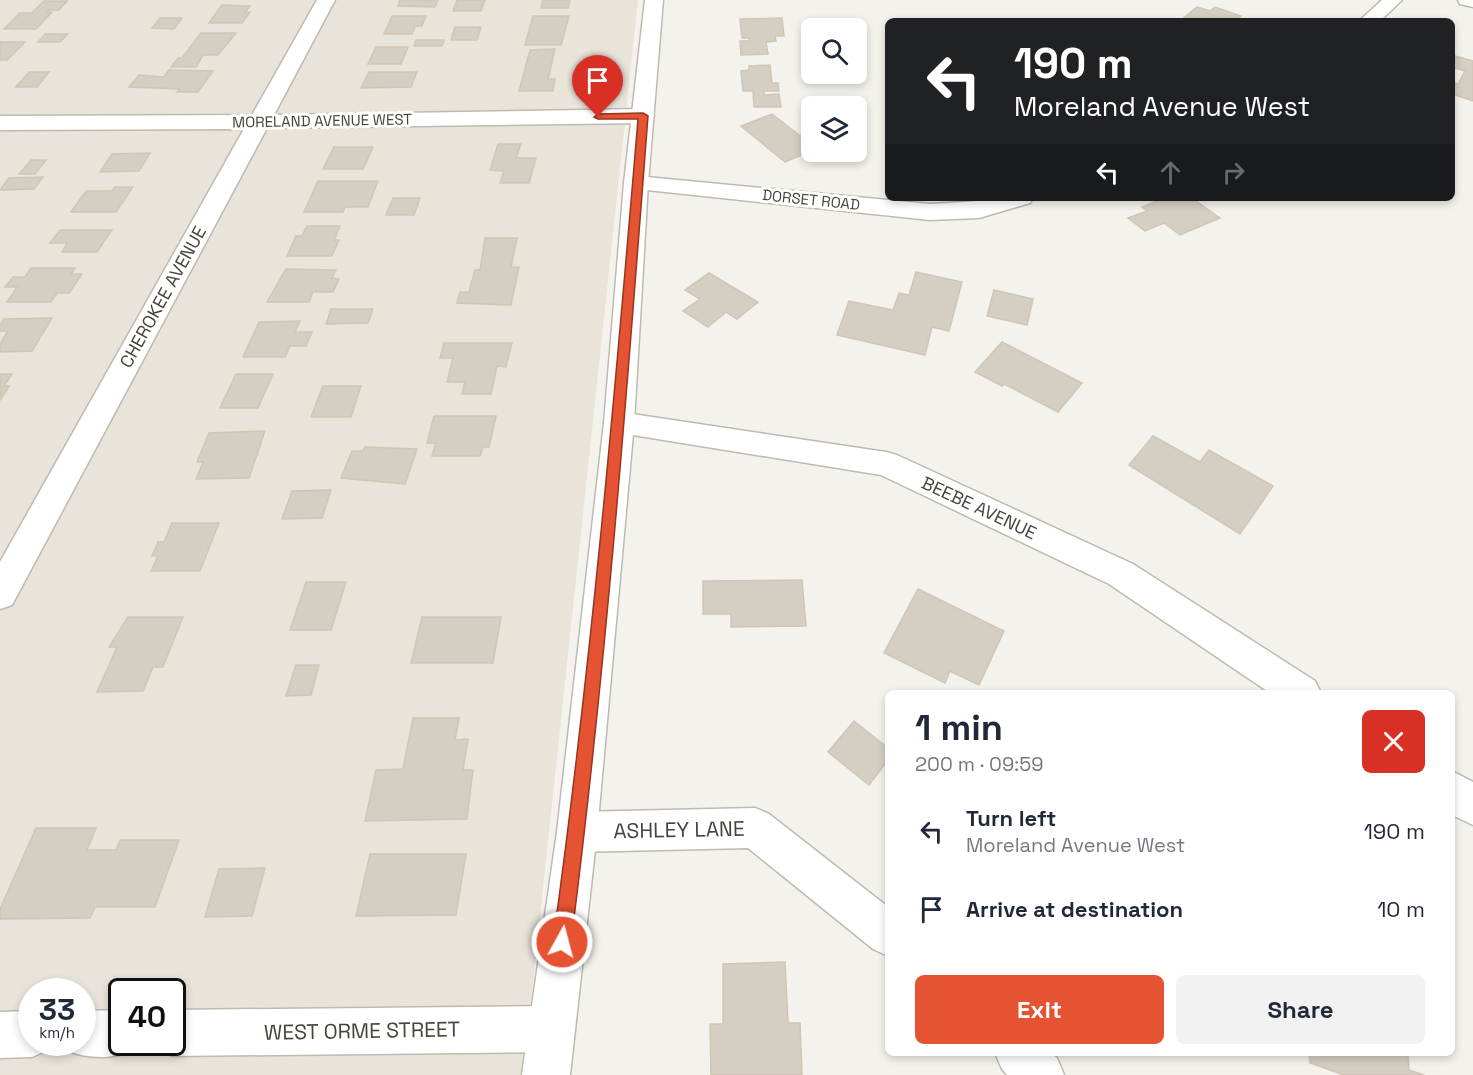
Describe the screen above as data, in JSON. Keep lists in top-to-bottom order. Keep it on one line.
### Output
{"streets":{"street":["MORELAND AVENUE WEST","DORSET ROAD","CHEROKEE AVENUE","BEEBE AVENUE","ASHLEY LANE","WEST ORME STREET"]},"crossings":[["MORELAND AVENUE WEST","CHEROKEE AVENUE"]],"page":{"turn":["190 m","Moreland Avenue West"],"heading":["1 min","200 m · 09:59"],"list":[{"name":"Turn left","note":"Moreland Avenue West","value":"190 m"},{"name":"Arrive at destination","value":"10 m"}],"buttons":["Exit","Share"],"speed":"33 km/h","limit":"40"}}
